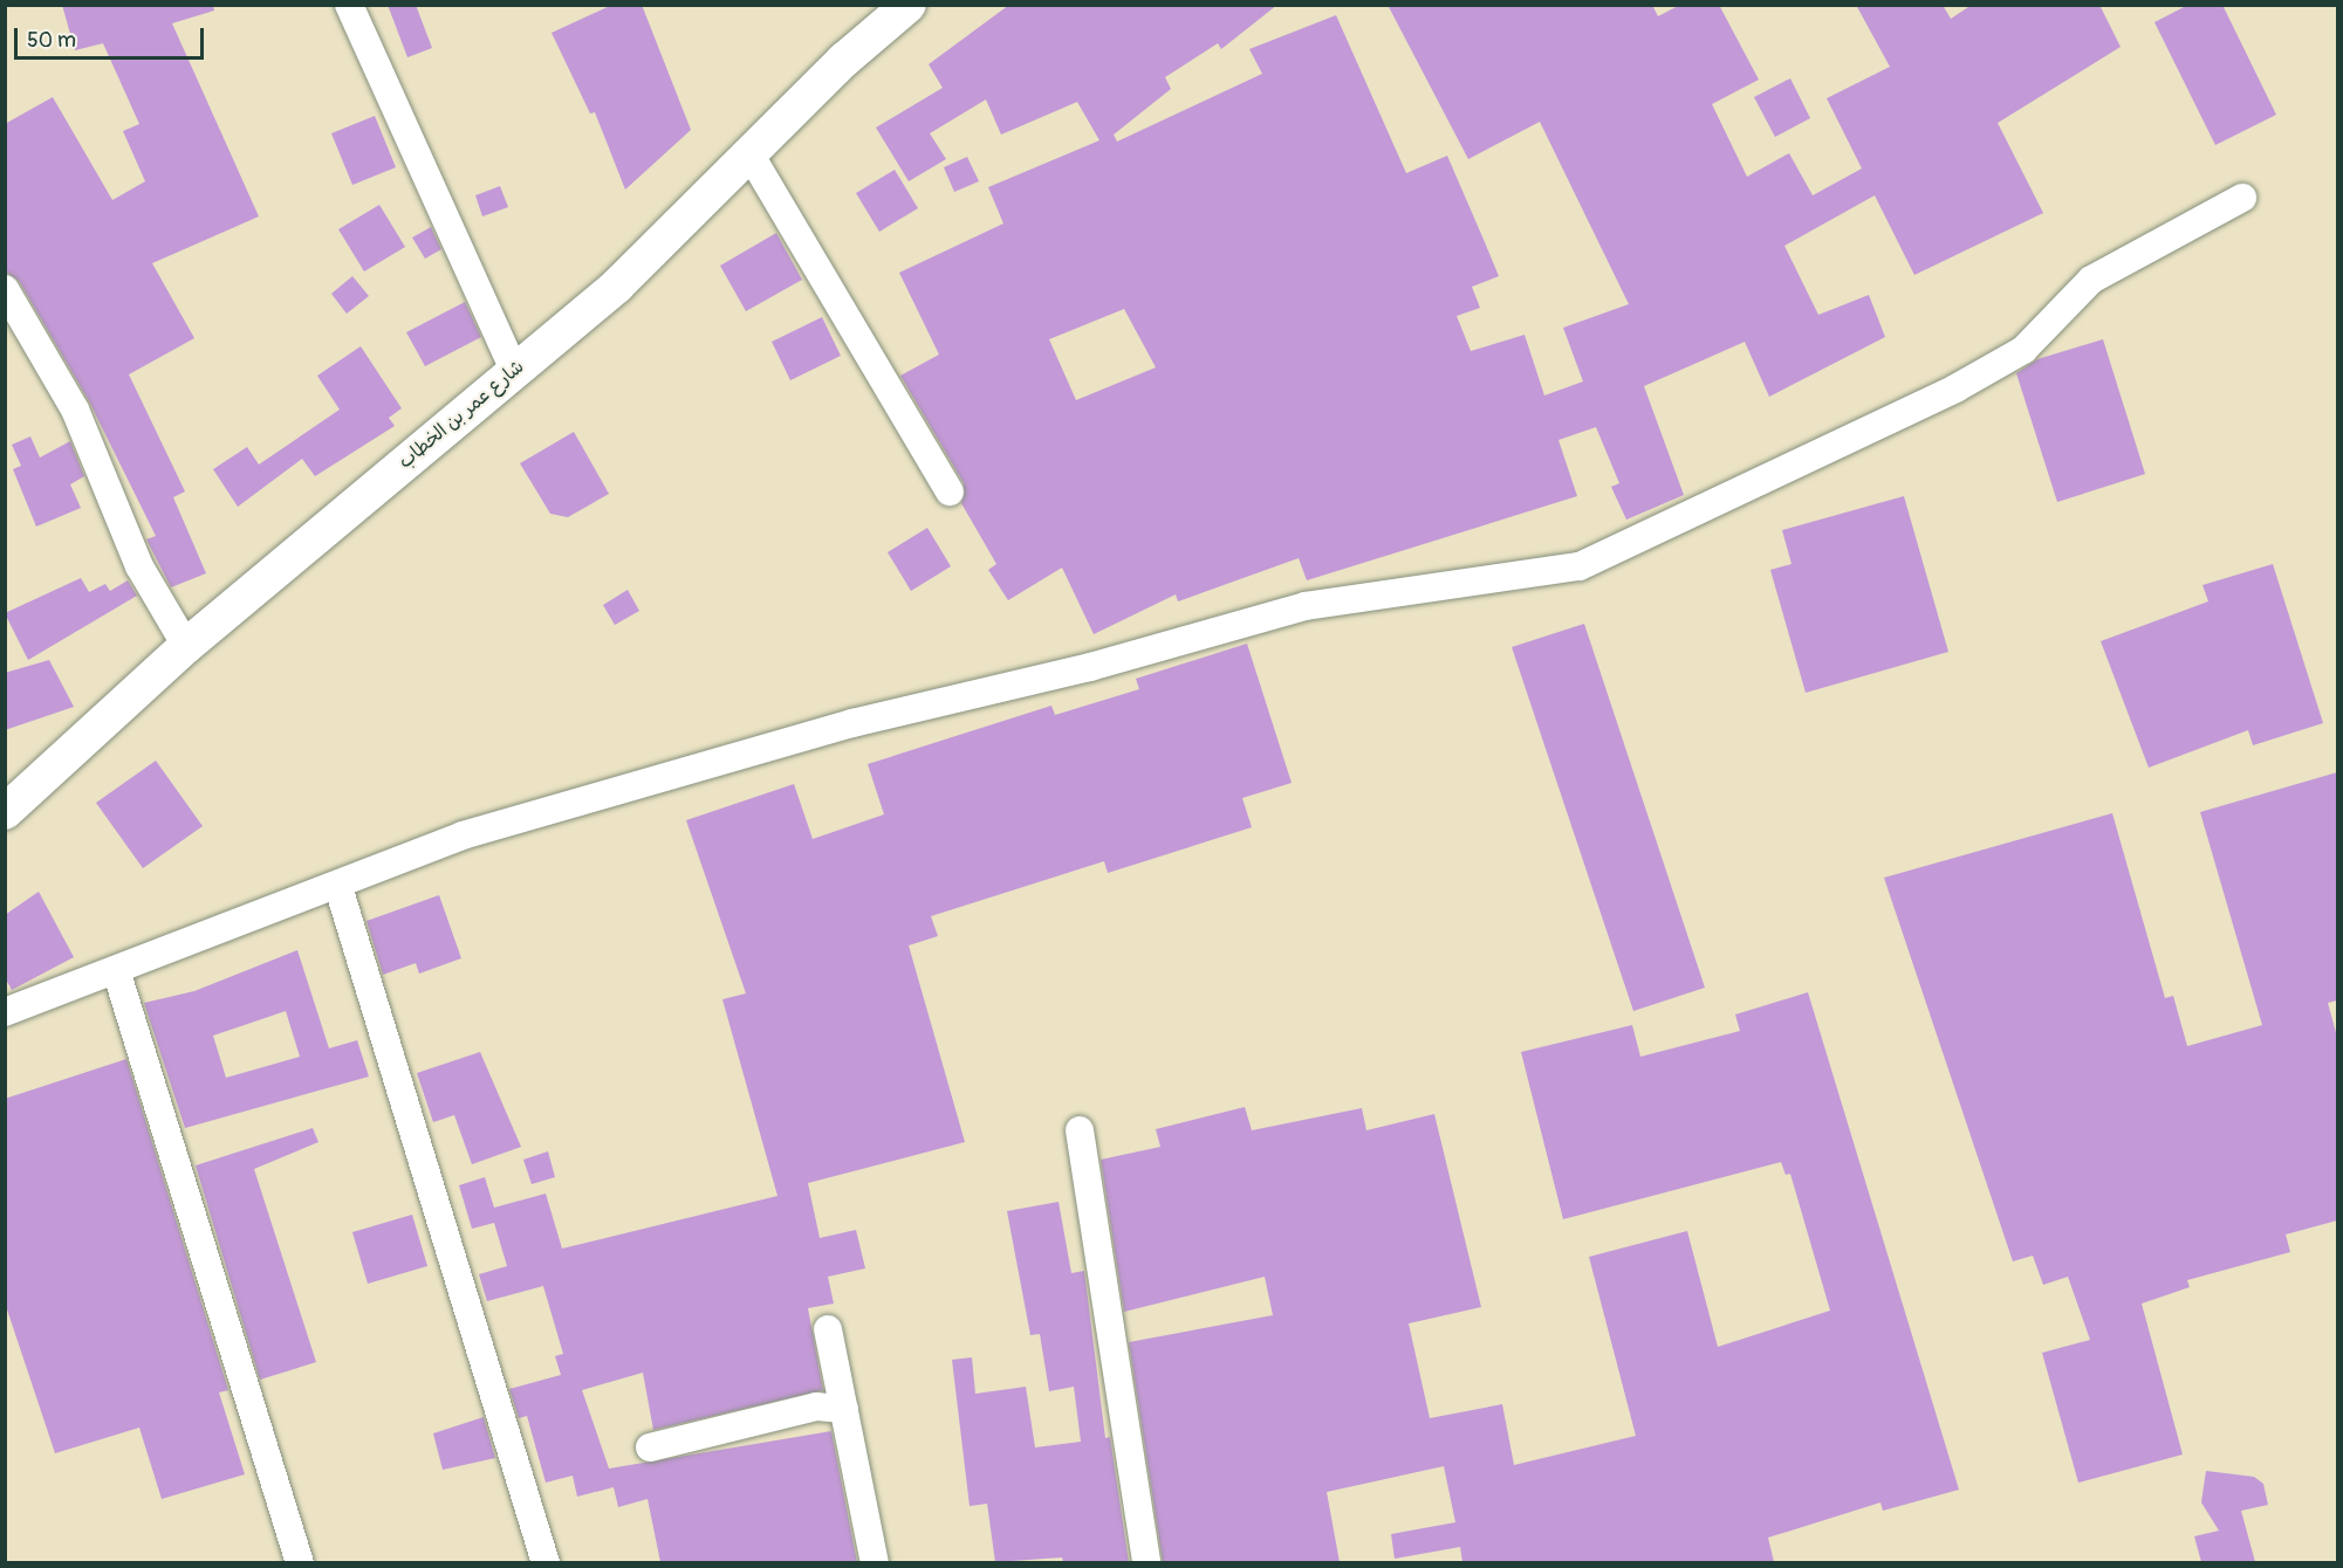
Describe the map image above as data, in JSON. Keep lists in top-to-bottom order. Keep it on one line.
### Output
{"streets":{"main road":["شارع عمر بن الخطاب"]},"scale_bar":"50 m"}
